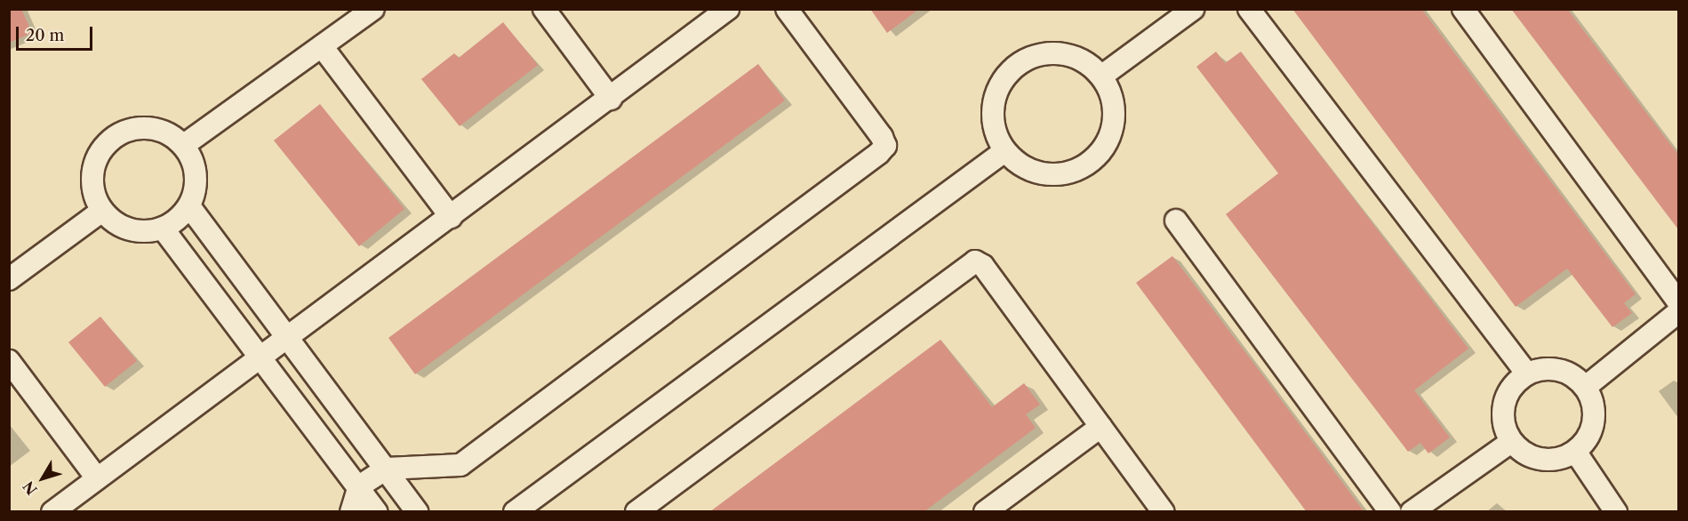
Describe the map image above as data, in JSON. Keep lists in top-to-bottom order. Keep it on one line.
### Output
{"scale_bar":"20 m","north":"bottom left"}
